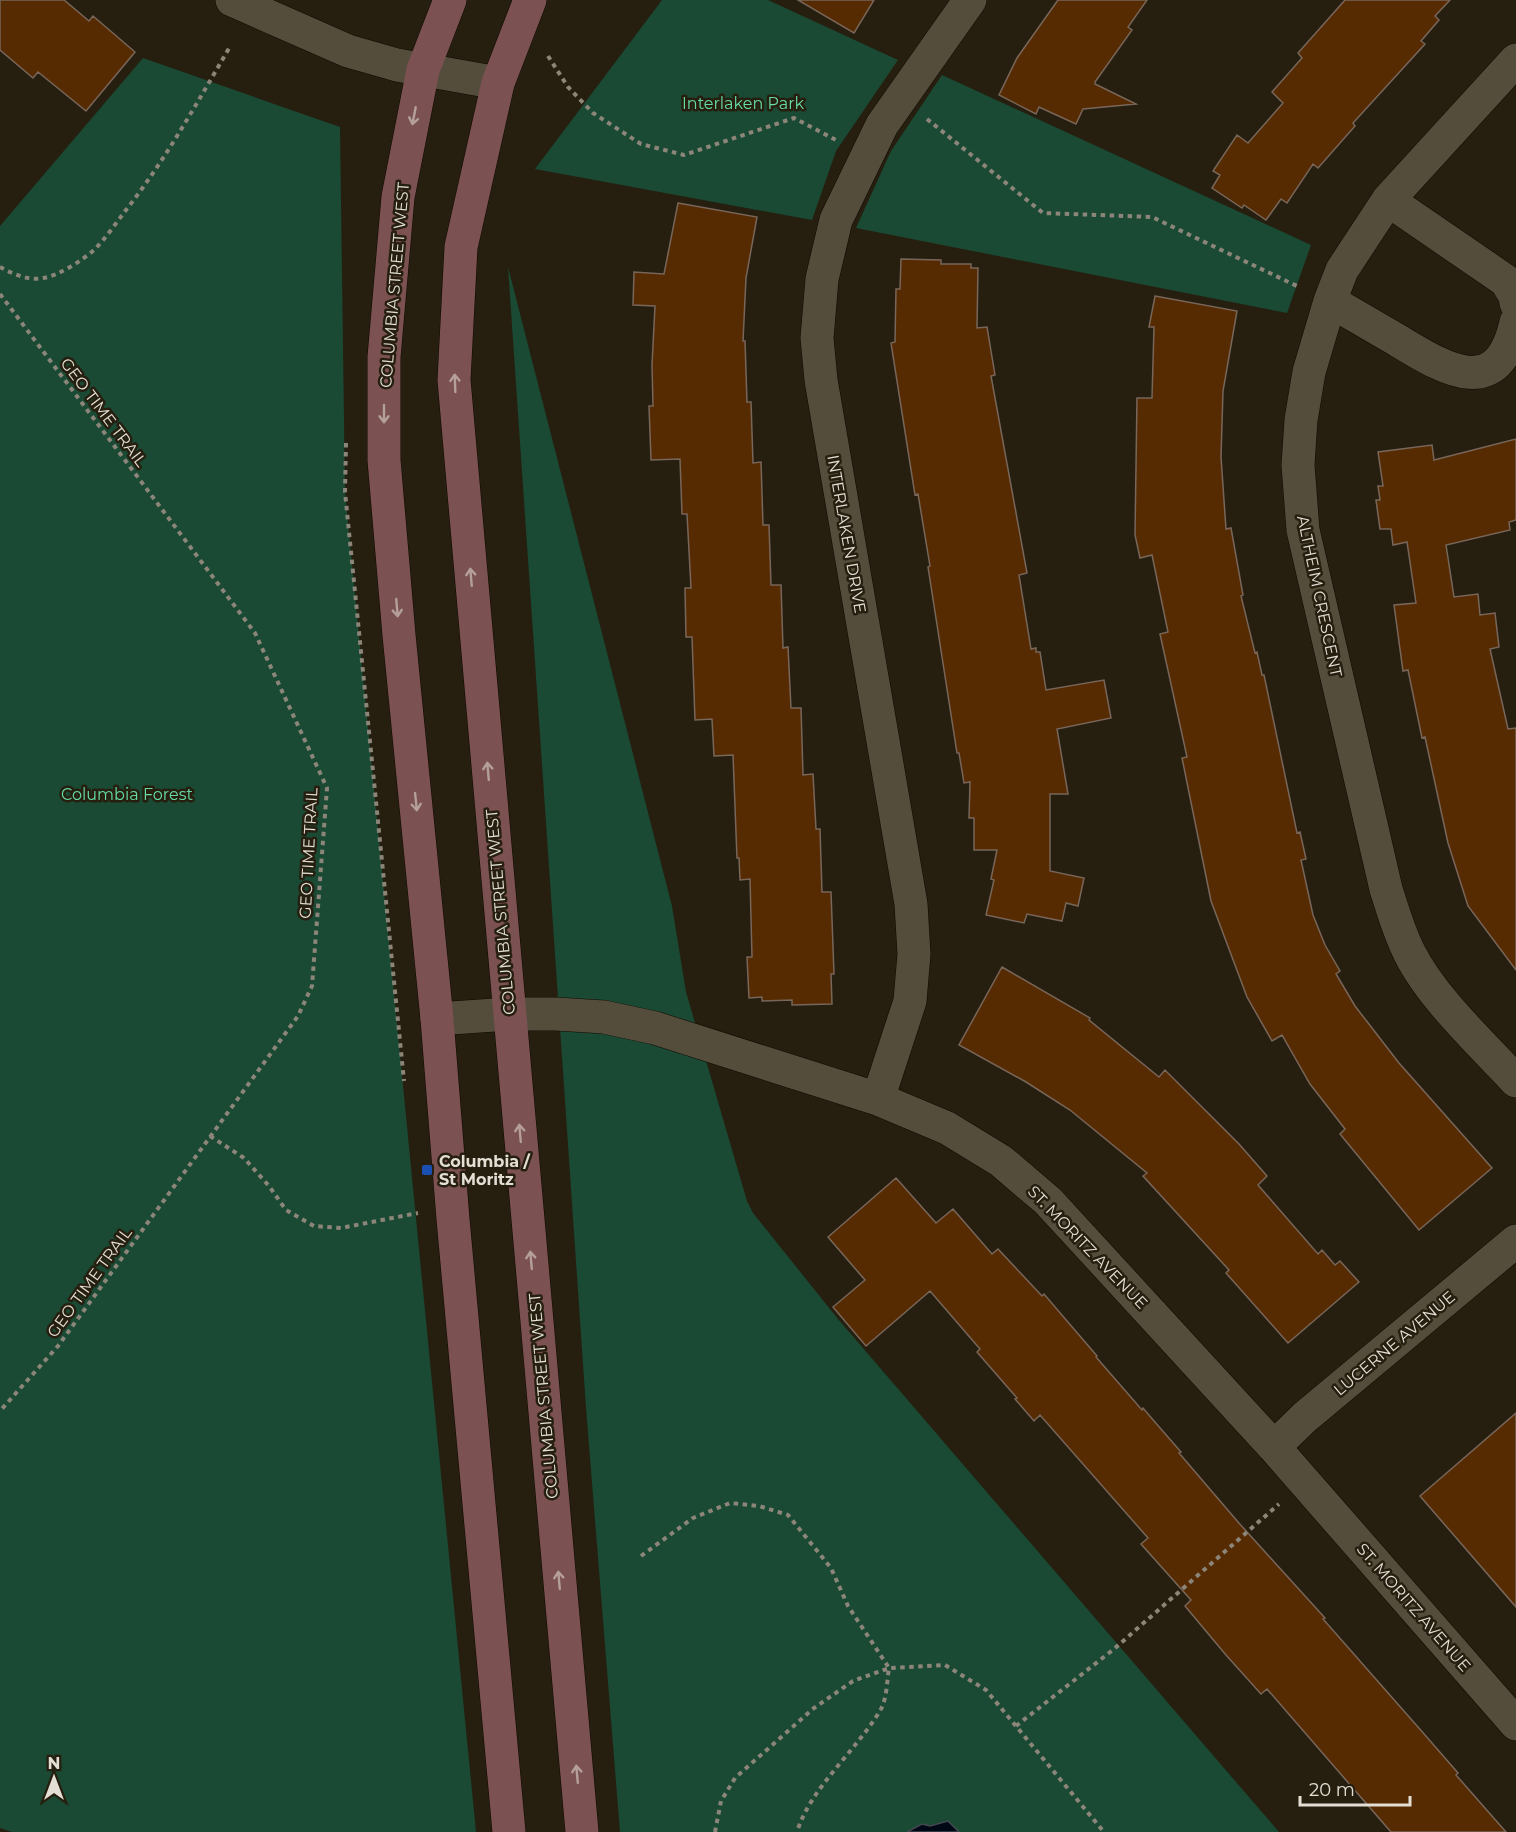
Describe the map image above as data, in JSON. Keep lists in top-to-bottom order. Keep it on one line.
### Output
{"streets":{"main road":["COLUMBIA STREET WEST"],"street":["INTERLAKEN DRIVE","ALTHEIM CRESCENT","ST. MORITZ AVENUE","LUCERNE AVENUE"],"path":["GEO TIME TRAIL"]},"crossings":[["COLUMBIA STREET WEST","ST. MORITZ AVENUE"],["INTERLAKEN DRIVE","ST. MORITZ AVENUE"],["ST. MORITZ AVENUE","LUCERNE AVENUE"]],"parks":["Interlaken Park","Columbia Forest"],"places":{"transit":["Columbia / St Moritz"]},"scale_bar":"20 m","north":"top"}
